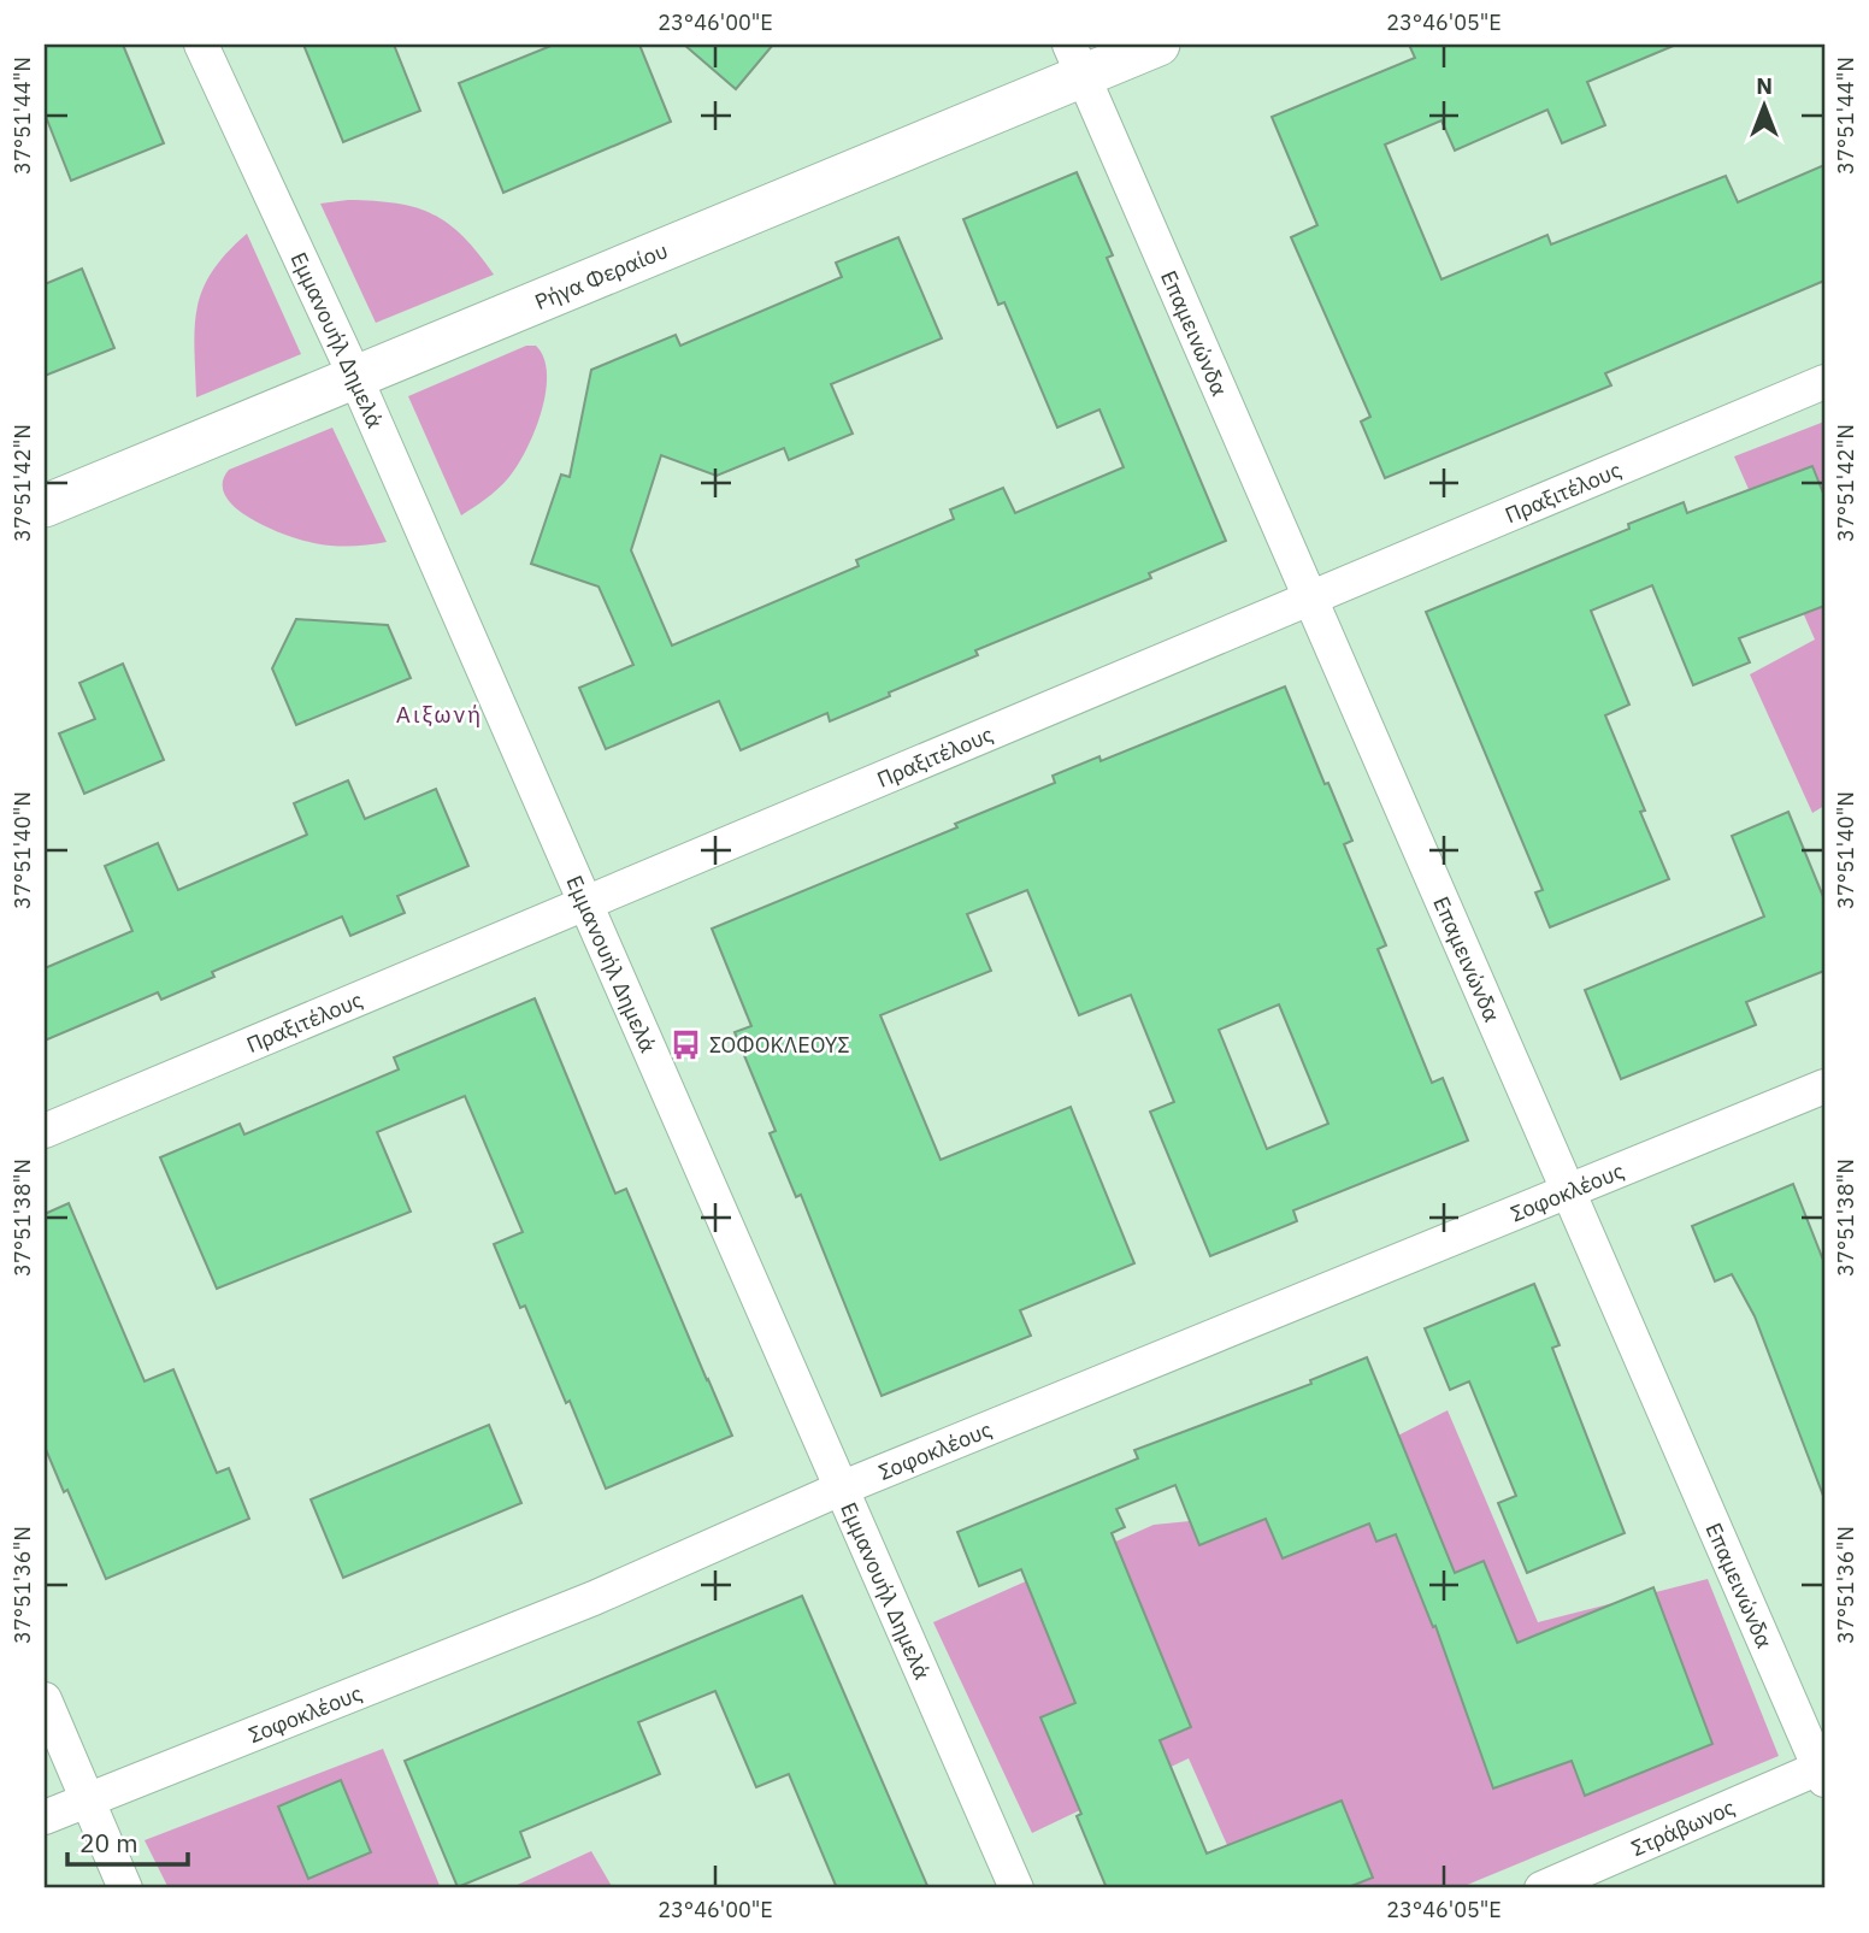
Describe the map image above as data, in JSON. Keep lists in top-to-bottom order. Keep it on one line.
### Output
{"streets":{"street":["Ρήγα Φεραίου","Επαμεινώνδα","Εμμανουήλ Δημελά","Πραξιτέλους","Σοφοκλέους","Στράβωνος"]},"crossings":[["Ρήγα Φεραίου","Επαμεινώνδα"],["Ρήγα Φεραίου","Εμμανουήλ Δημελά"],["Επαμεινώνδα","Πραξιτέλους"],["Επαμεινώνδα","Σοφοκλέους"],["Επαμεινώνδα","Στράβωνος"],["Εμμανουήλ Δημελά","Πραξιτέλους"],["Εμμανουήλ Δημελά","Σοφοκλέους"]],"districts":["Αιξωνή"],"places":{"bus stop":["ΣΟΦΟΚΛΕΟΥΣ"]},"scale_bar":"20 m","north":"top","coordinates":["23°46'00\"E","23°46'05\"E","37°51'44\"N","37°51'42\"N","37°51'40\"N","37°51'38\"N","37°51'36\"N"]}
